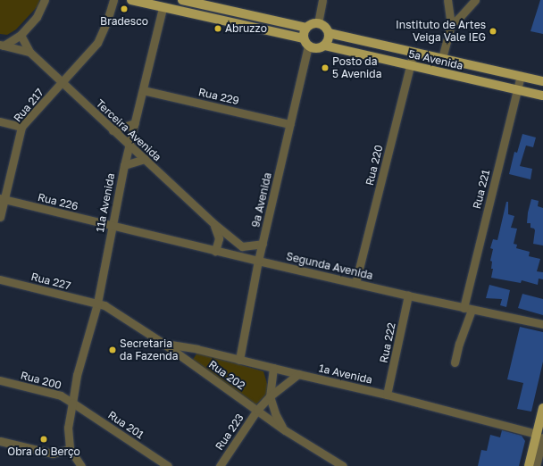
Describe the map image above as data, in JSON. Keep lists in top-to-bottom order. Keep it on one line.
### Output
{"streets":{"main road":["5ª Avenida"],"street":["Rua 229","Rua 217","Terceira Avenida","Rua 220","Rua 221","9ª Avenida","Rua 226","11ª Avenida","Segunda Avenida","Rua 227","Rua 222","1ª Avenida","Rua 202","Rua 200","Rua 201","Rua 223"]},"crossings":[["5ª Avenida","Rua 220"],["5ª Avenida","Rua 221"],["5ª Avenida","9ª Avenida"],["Rua 229","9ª Avenida"],["Rua 229","11ª Avenida"],["Rua 217","Terceira Avenida"],["Rua 217","Rua 226"],["Terceira Avenida","9ª Avenida"],["Terceira Avenida","11ª Avenida"],["Rua 220","Segunda Avenida"],["Rua 221","Segunda Avenida"],["9ª Avenida","Segunda Avenida"],["9ª Avenida","1ª Avenida"],["Rua 226","11ª Avenida"],["Rua 226","Segunda Avenida"],["11ª Avenida","Segunda Avenida"],["11ª Avenida","Rua 227"],["11ª Avenida","Rua 202"],["11ª Avenida","Rua 200"],["11ª Avenida","Rua 201"],["Segunda Avenida","Rua 222"],["Rua 227","Rua 202"],["Rua 222","1ª Avenida"],["1ª Avenida","Rua 202"],["1ª Avenida","Rua 223"],["Rua 202","Rua 223"],["Rua 200","Rua 201"]],"places":["Bradesco","Abruzzo","Instituto de Artes Veiga Vale IEG","Posto da 5 Avenida","Secretaria da Fazenda","Obra do Berço"]}
